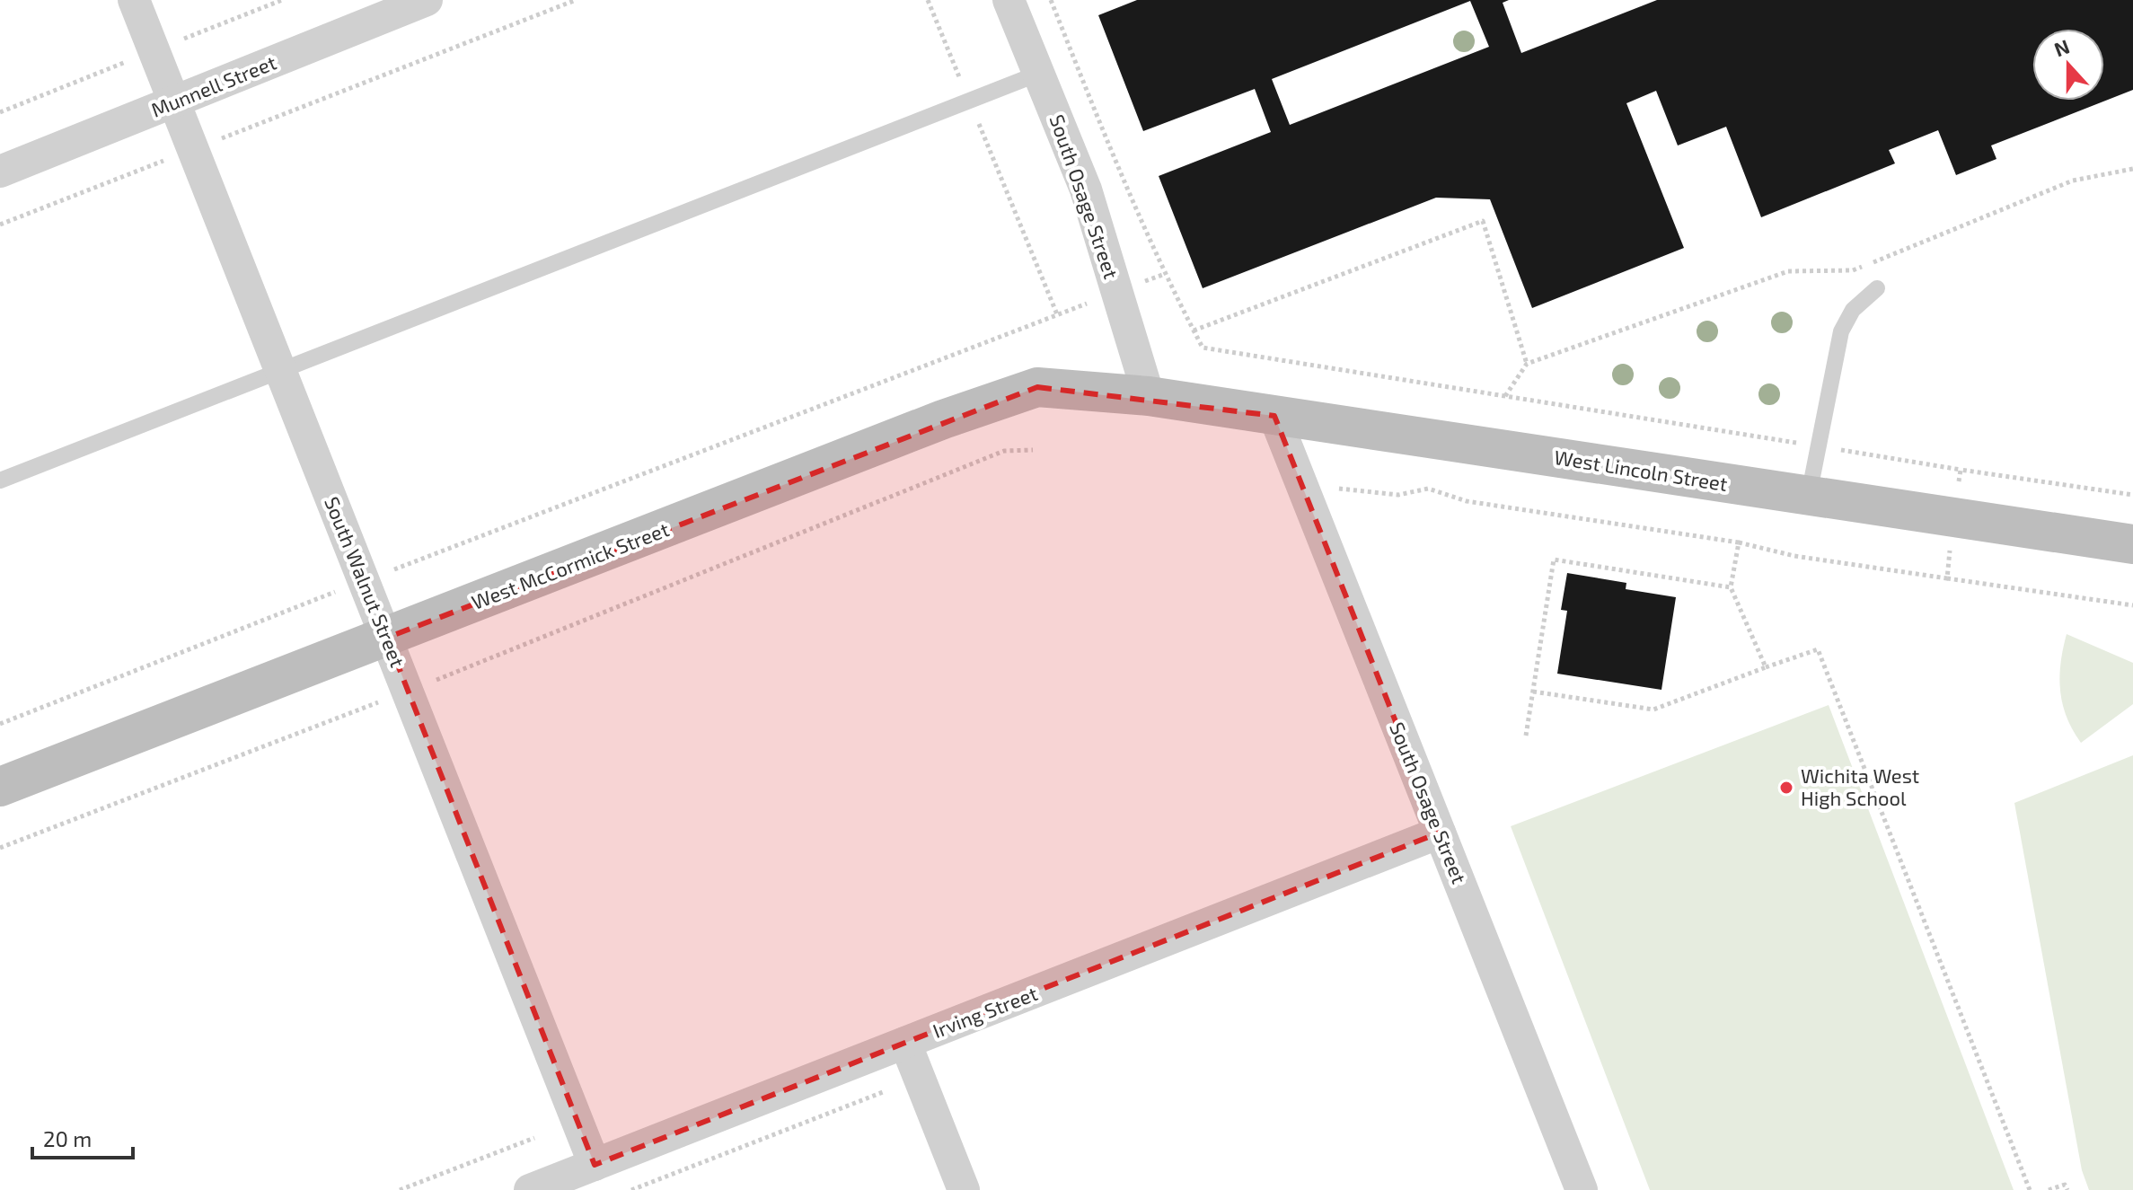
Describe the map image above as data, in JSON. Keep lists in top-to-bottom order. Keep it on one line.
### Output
{"streets":{"street":["Munnell Street","South Osage Street","West Lincoln Street","West McCormick Street","South Walnut Street","Irving Street"]},"crossings":[["Munnell Street","South Walnut Street"],["South Osage Street","West Lincoln Street"],["South Osage Street","West McCormick Street"],["South Osage Street","Irving Street"],["West Lincoln Street","West McCormick Street"],["West McCormick Street","South Walnut Street"],["South Walnut Street","Irving Street"]],"places":["Wichita West High School"],"scale_bar":"20 m","north":"top"}
